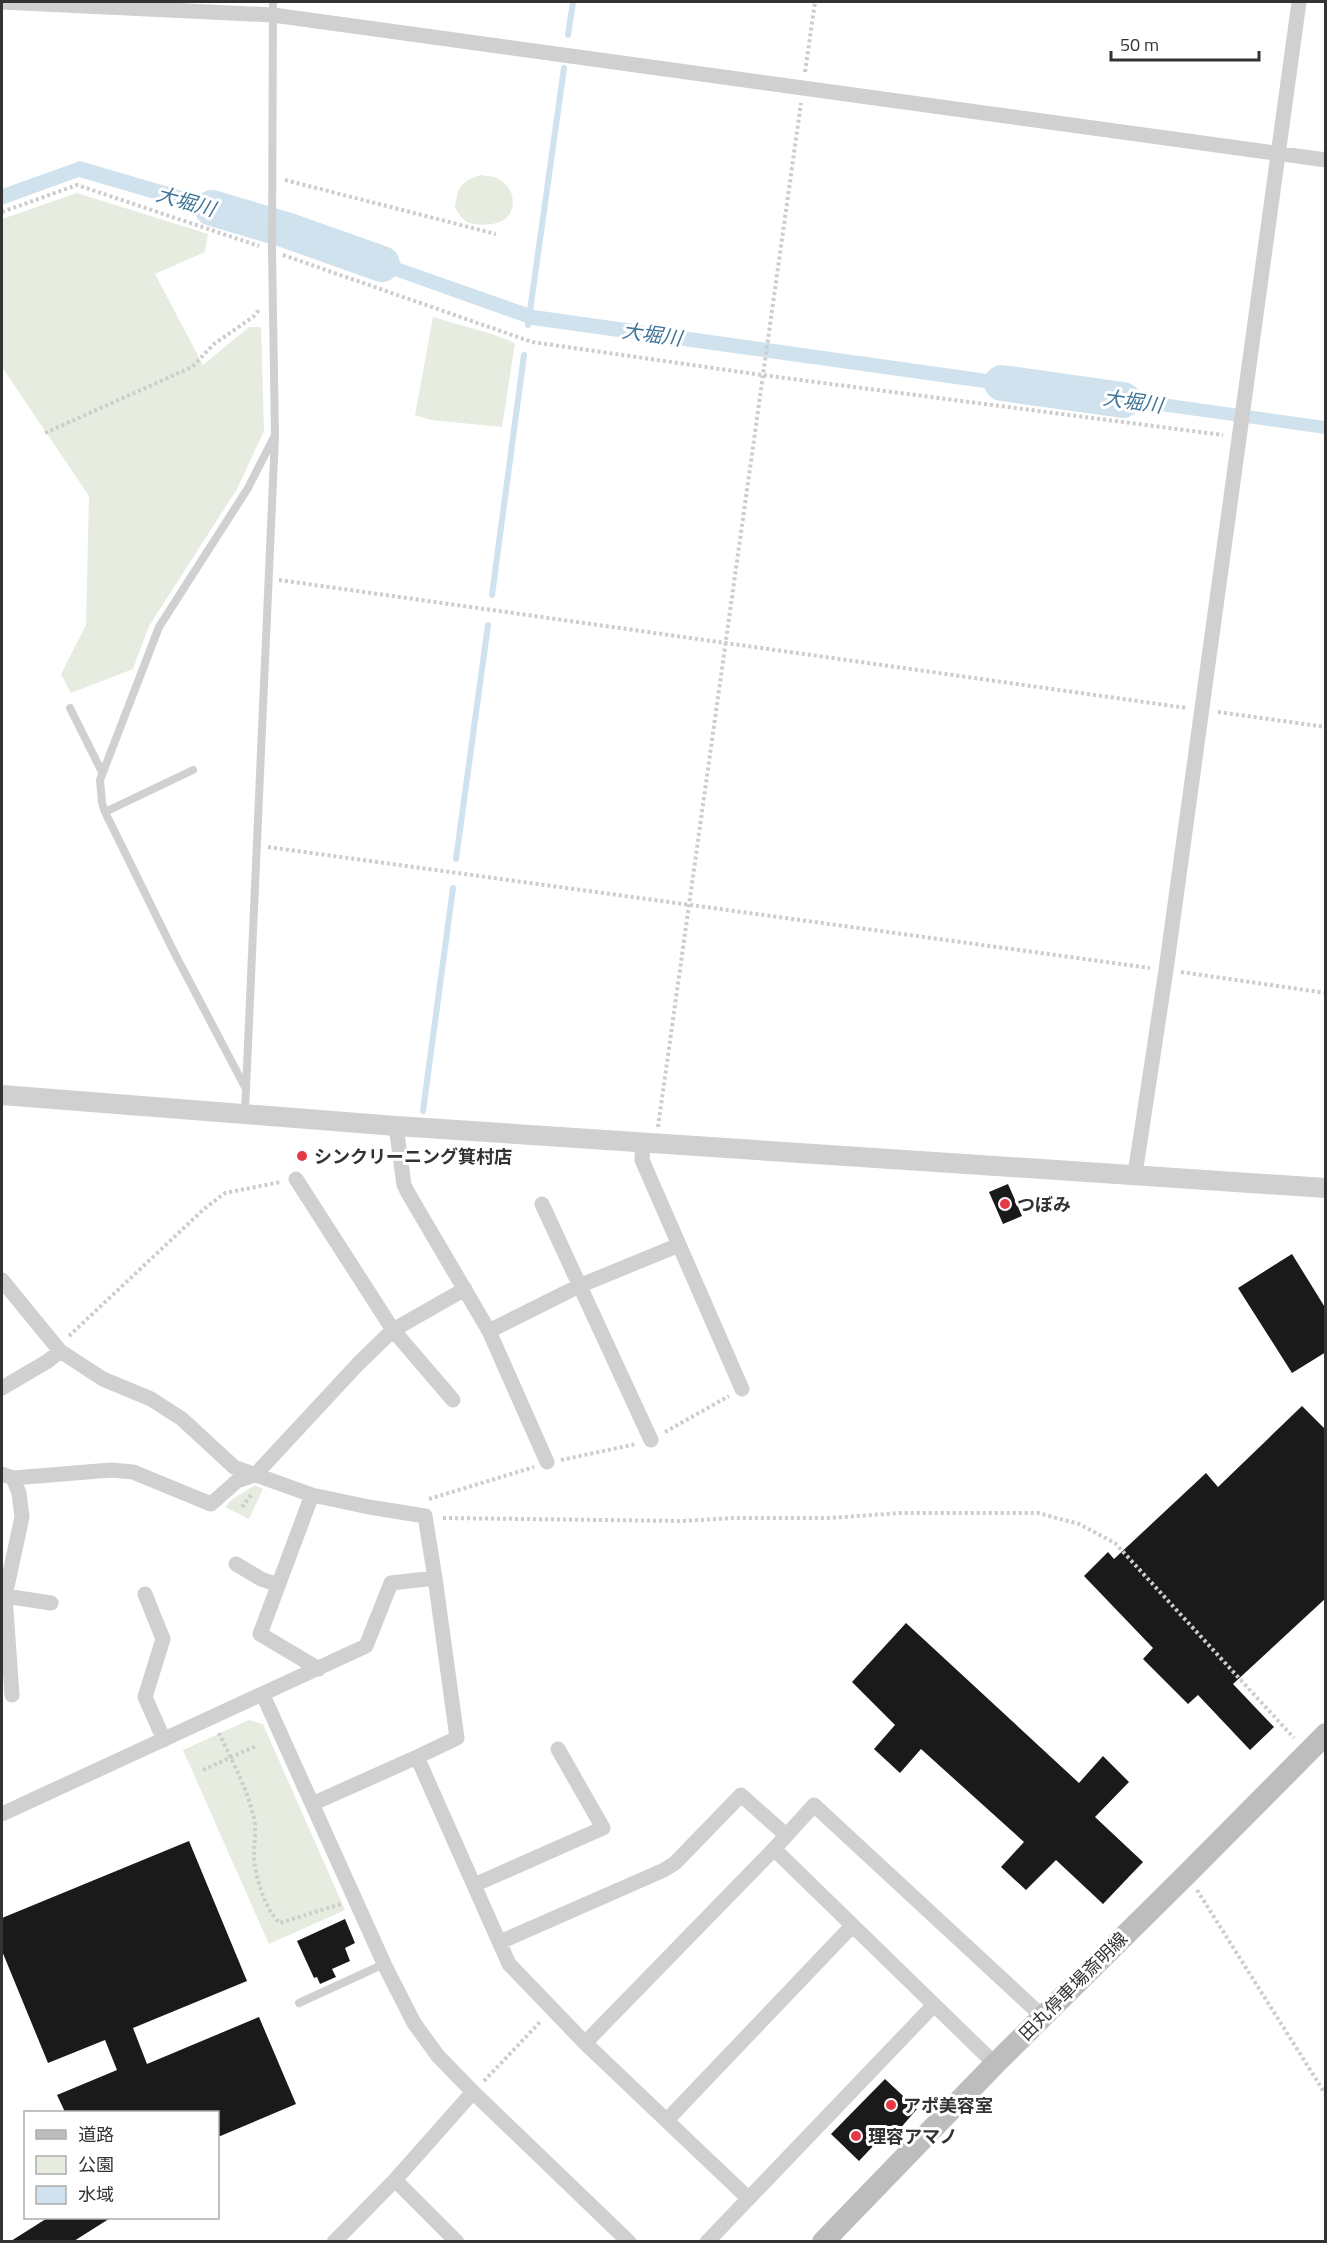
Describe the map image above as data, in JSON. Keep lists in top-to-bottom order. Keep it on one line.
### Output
{"streets":{"main road":["田丸停車場斎明線"]},"water":["大堀川"],"places":["シンクリーニング箕村店","つぼみ","アポ美容室","理容アマノ"],"legend":["道路","公園","水域"],"scale_bar":"50 m"}
